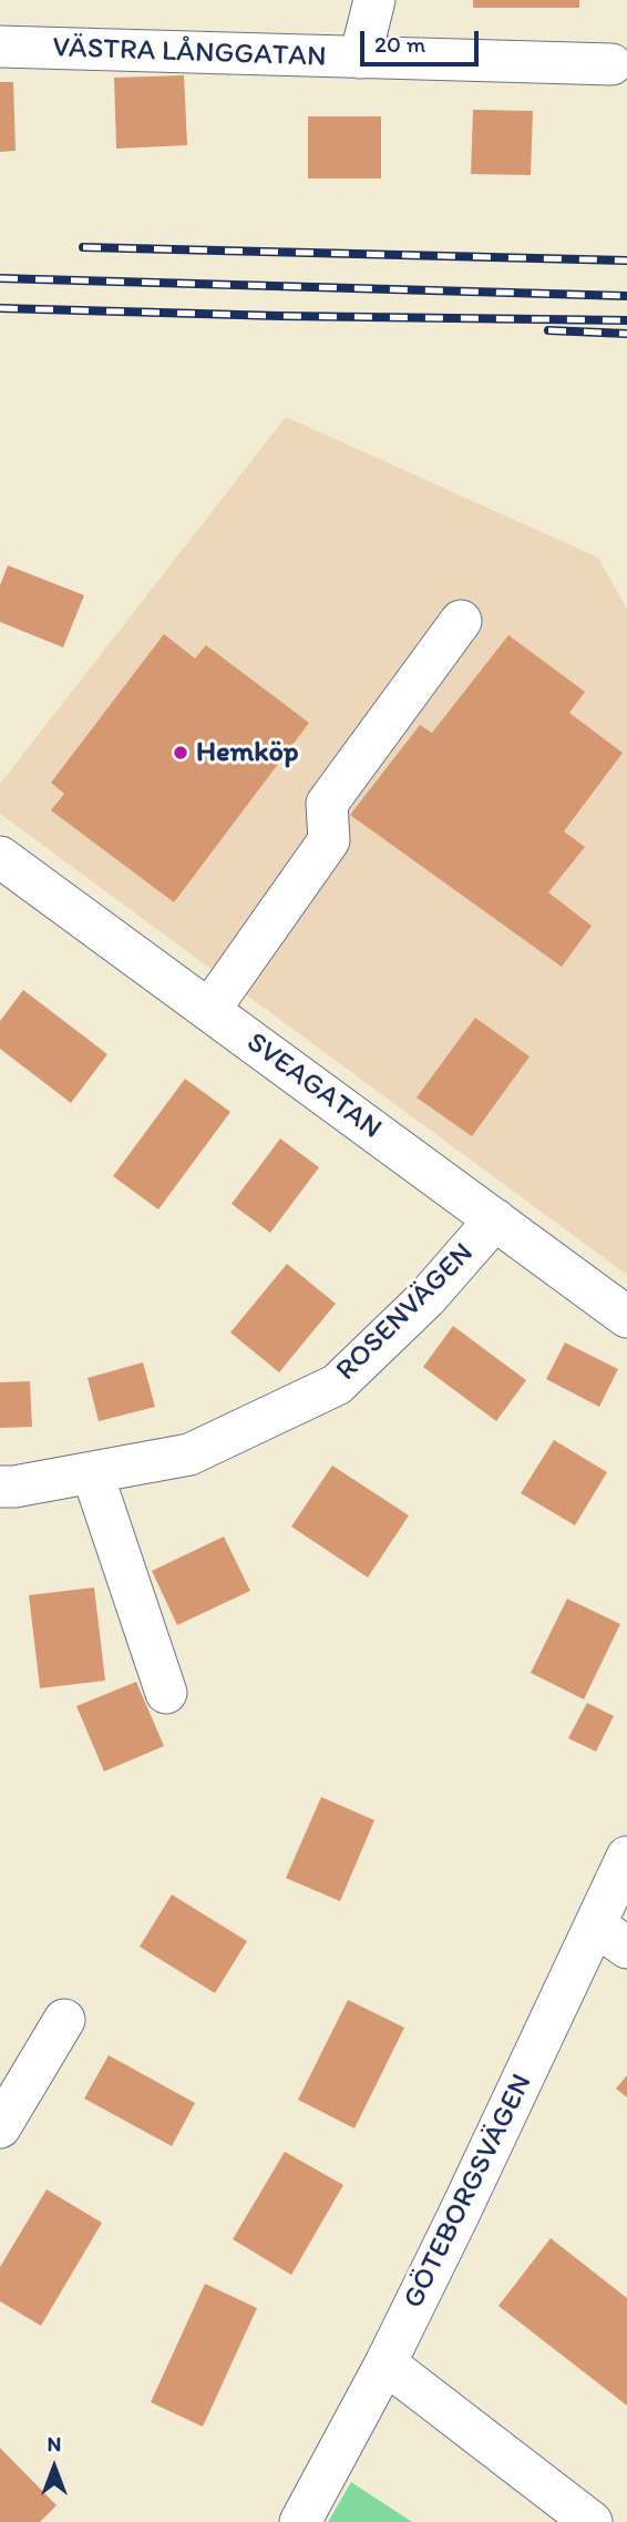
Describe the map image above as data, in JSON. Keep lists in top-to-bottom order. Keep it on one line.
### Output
{"streets":{"street":["VÄSTRA LÅNGGATAN","SVEAGATAN","ROSENVÄGEN","GÖTEBORGSVÄGEN"]},"crossings":[["SVEAGATAN","ROSENVÄGEN"]],"places":["Hemköp"],"scale_bar":"20 m","north":"top"}
